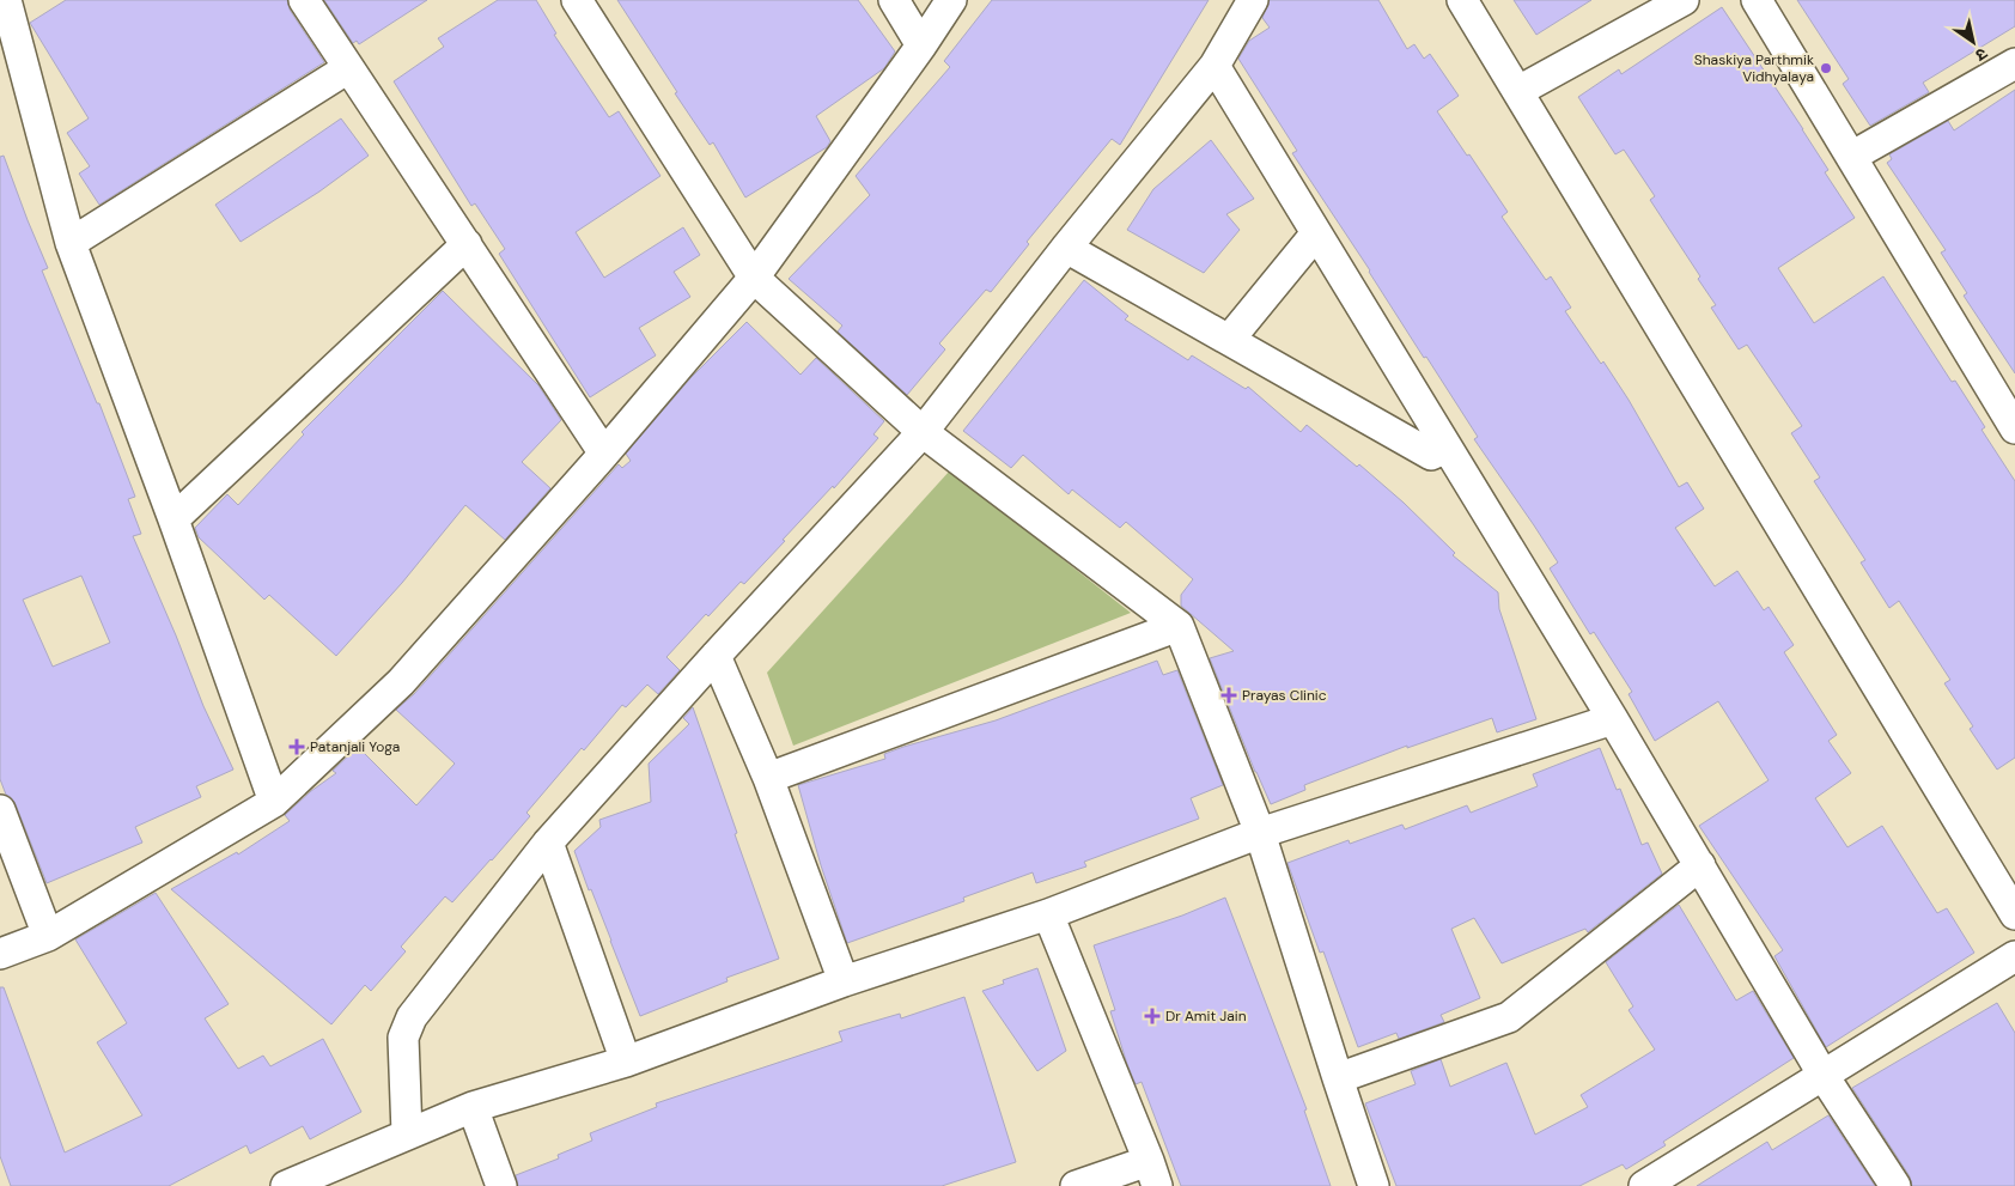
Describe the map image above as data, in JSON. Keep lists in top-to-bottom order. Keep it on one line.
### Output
{"places":{"other":["Shaskiya Parthmik Vidhyalaya"],"health":["Prayas Clinic","Patanjali Yoga","Dr Amit Jain"]},"north":"bottom right"}
